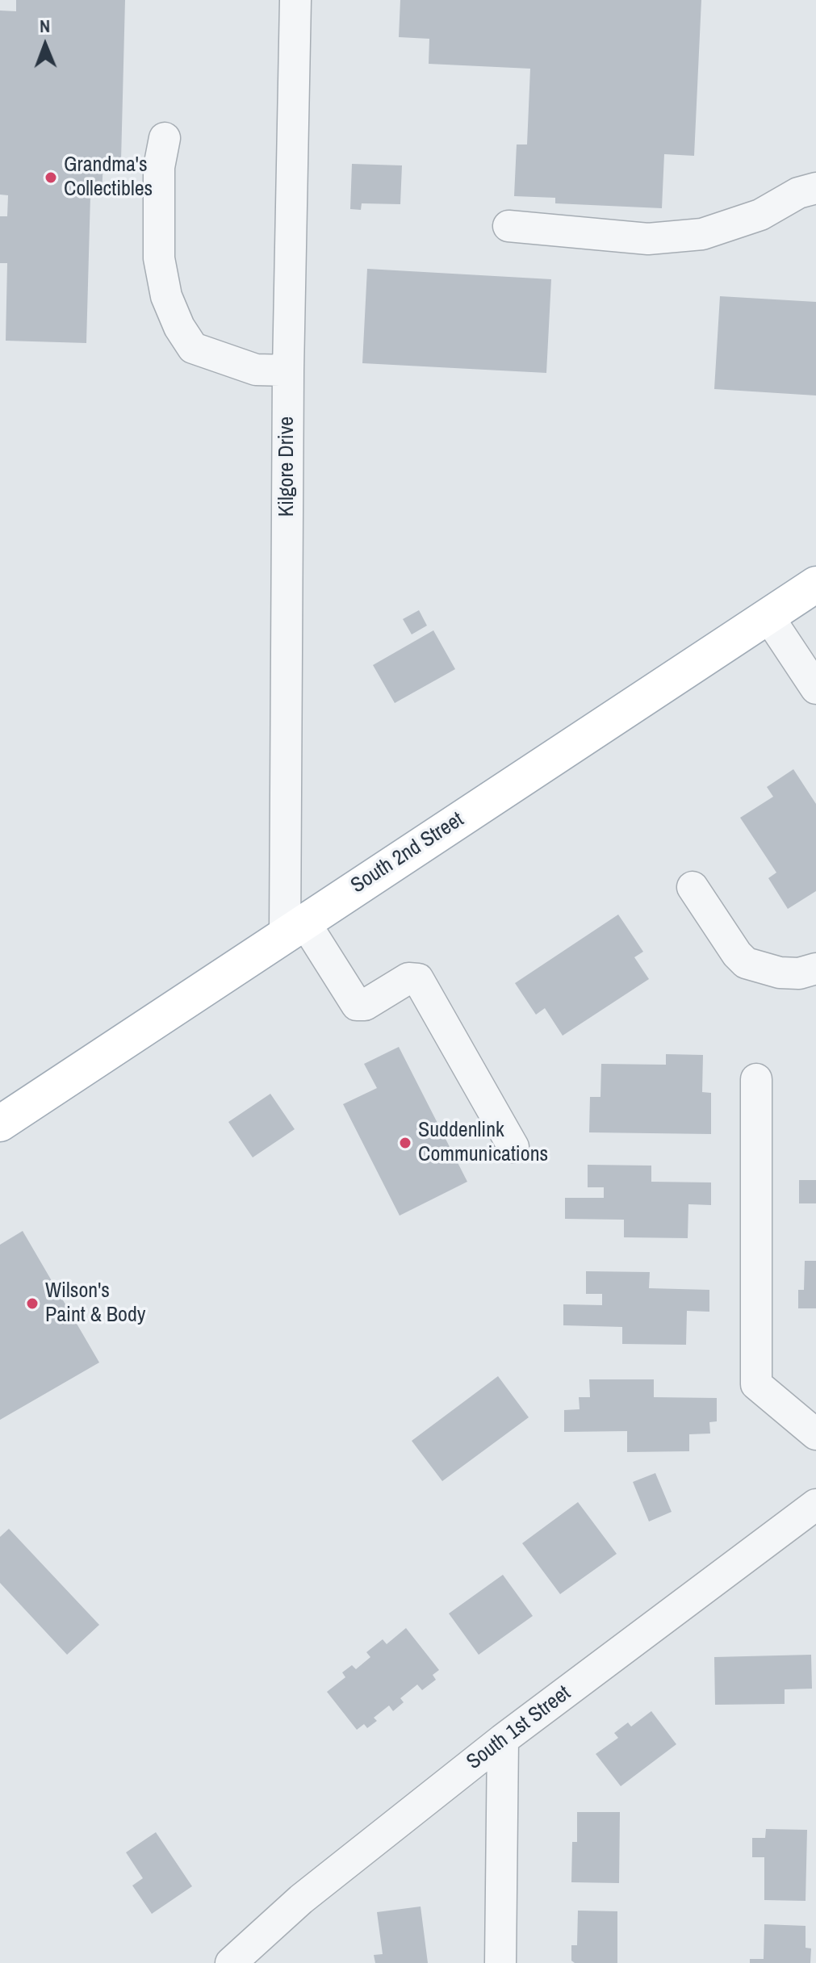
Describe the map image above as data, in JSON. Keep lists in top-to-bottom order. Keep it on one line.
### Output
{"streets":{"main road":["South 2nd Street"],"street":["Kilgore Drive","South 1st Street"]},"crossings":[["Kilgore Drive","South 2nd Street"]],"places":["Grandma's Collectibles","Suddenlink Communications","Wilson's Paint & Body"],"north":"top"}
